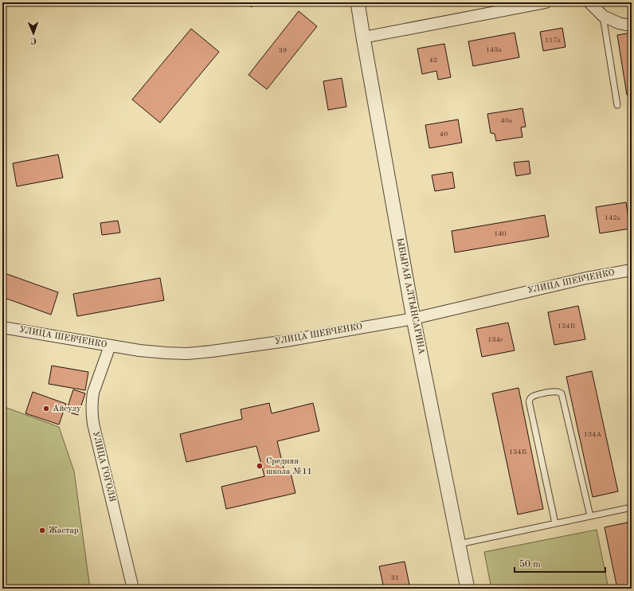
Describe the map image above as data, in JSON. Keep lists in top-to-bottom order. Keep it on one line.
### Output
{"streets":{"street":["УЛИЦА ШЕВЧЕНКО","ЫБЫРАЯ АЛТЫНСАРИНА","УЛИЦА ГОГОЛЯ"]},"crossings":[["УЛИЦА ШЕВЧЕНКО","ЫБЫРАЯ АЛТЫНСАРИНА"],["УЛИЦА ШЕВЧЕНКО","УЛИЦА ГОГОЛЯ"]],"places":["Айсулу","Средняя школа №11","Жастар"],"house_numbers":["117а","143а","39","42","40а","40","142а","140","134Б","134г","134А","134Б","31"],"scale_bar":"50 m","north":"bottom"}
